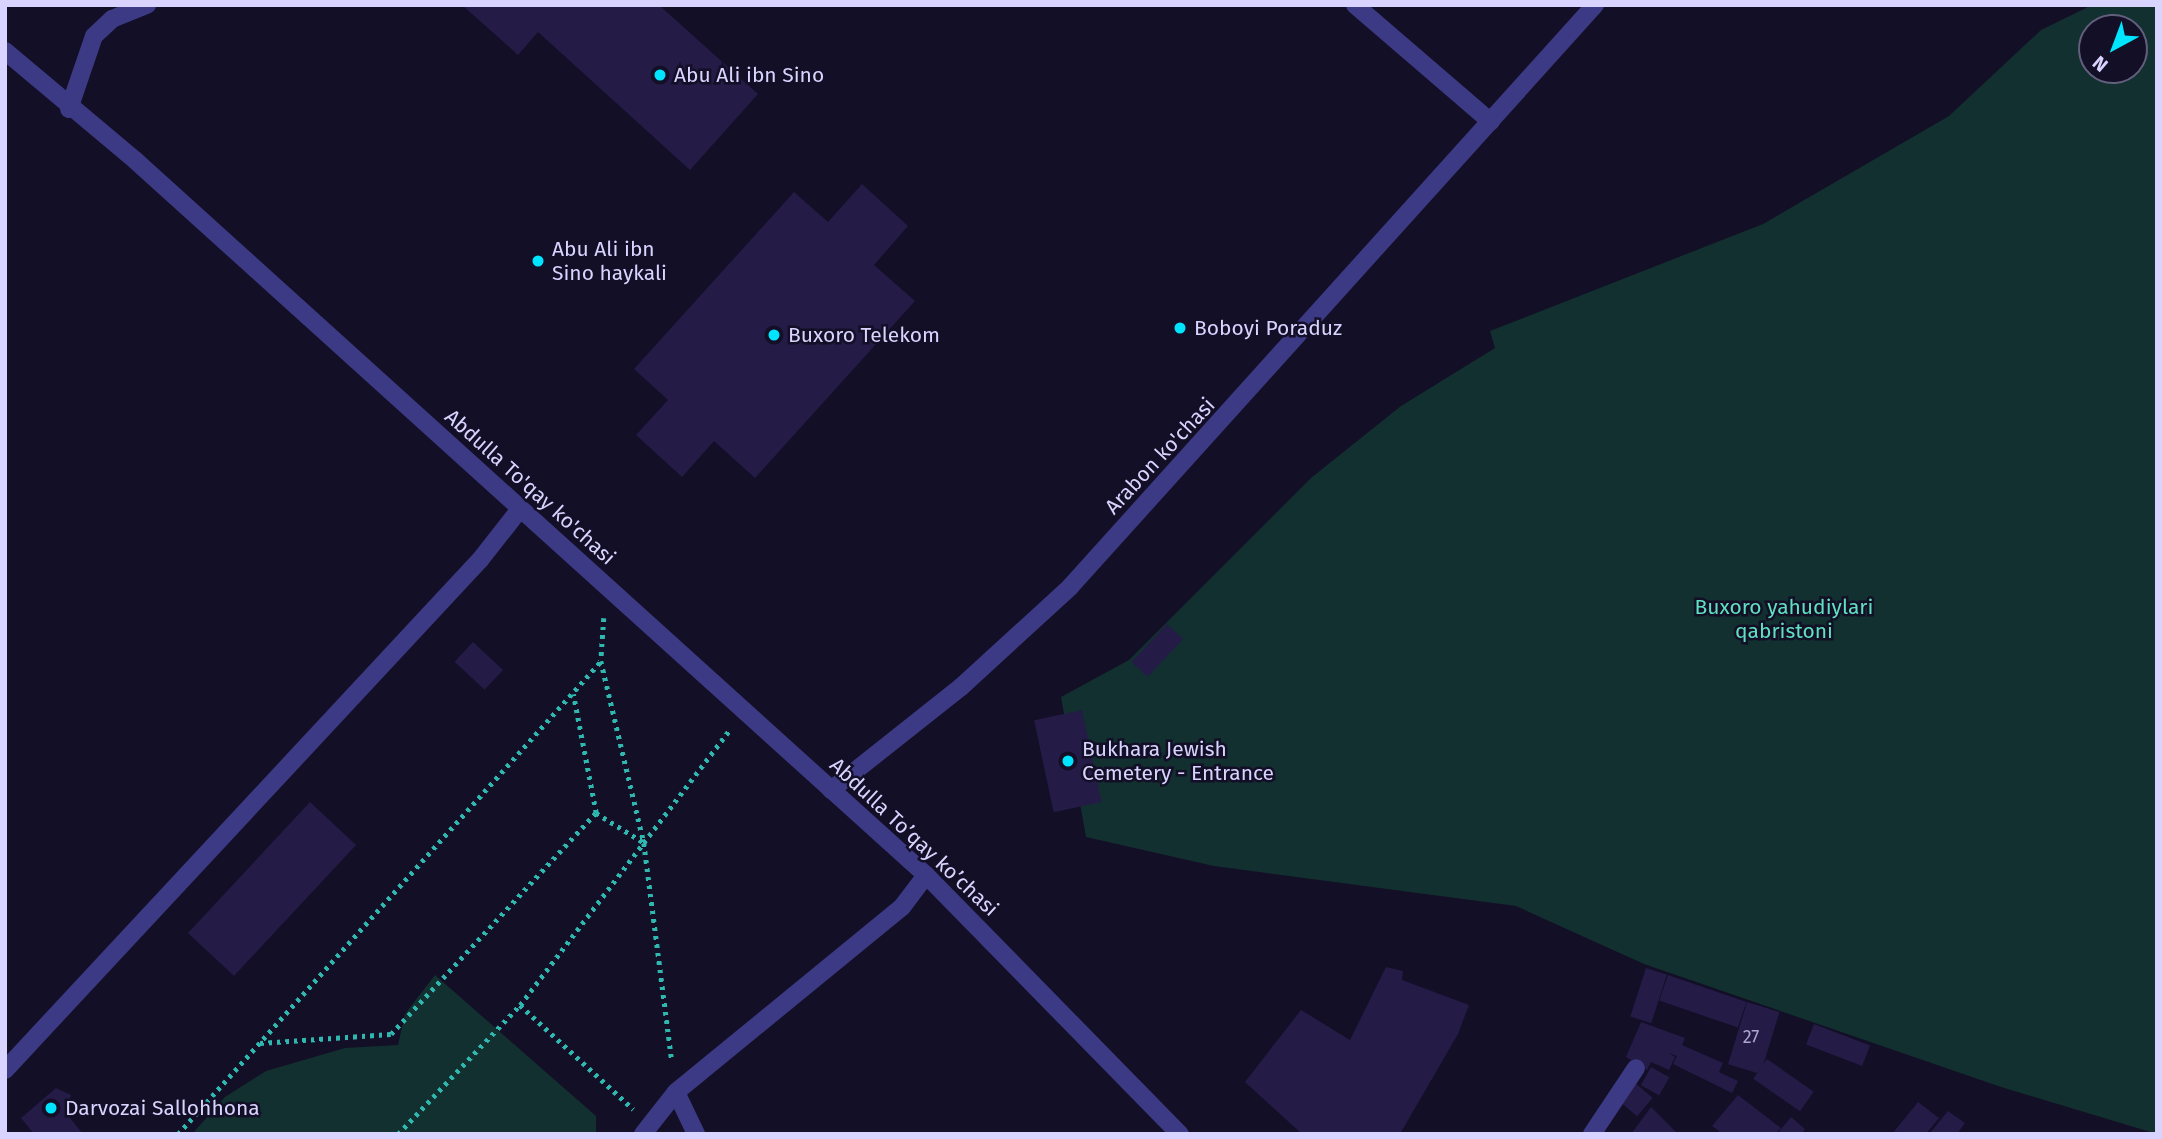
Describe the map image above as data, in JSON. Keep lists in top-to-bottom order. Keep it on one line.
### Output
{"streets":{"street":["Arabon ko'chasi","Abdulla To'qay ko'chasi","Abdulla To’qay ko’chasi"]},"crossings":[["Arabon ko'chasi","Abdulla To’qay ko’chasi"],["Abdulla To'qay ko'chasi","Abdulla To’qay ko’chasi"]],"parks":["Buxoro yahudiylari qabristoni"],"places":["Abu Ali ibn Sino","Abu Ali ibn Sino haykali","Boboyi Poraduz","Buxoro Telekom","Bukhara Jewish Cemetery - Entrance","Darvozai Sallohhona"],"house_numbers":["27"],"north":"bottom left"}
